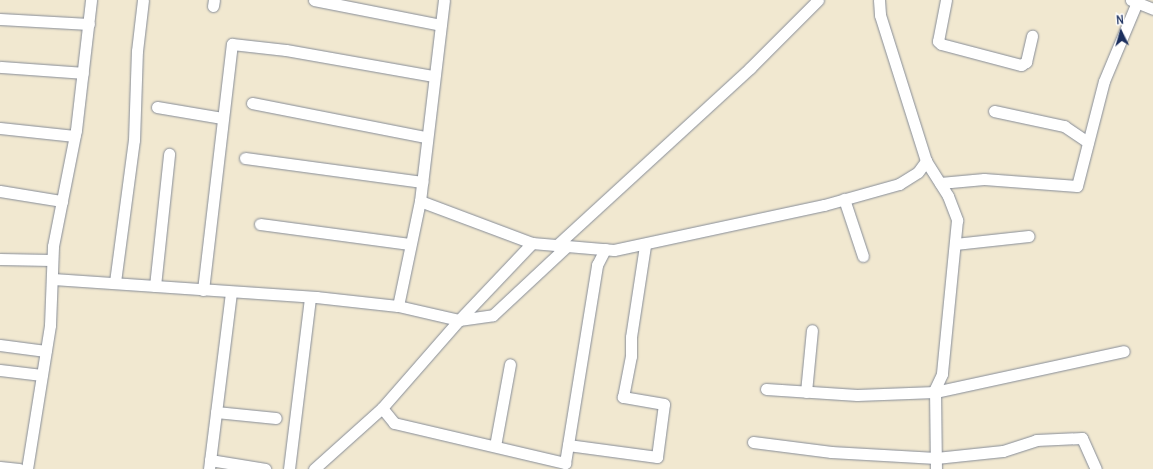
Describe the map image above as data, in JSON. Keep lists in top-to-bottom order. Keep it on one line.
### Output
{"north":"top"}
